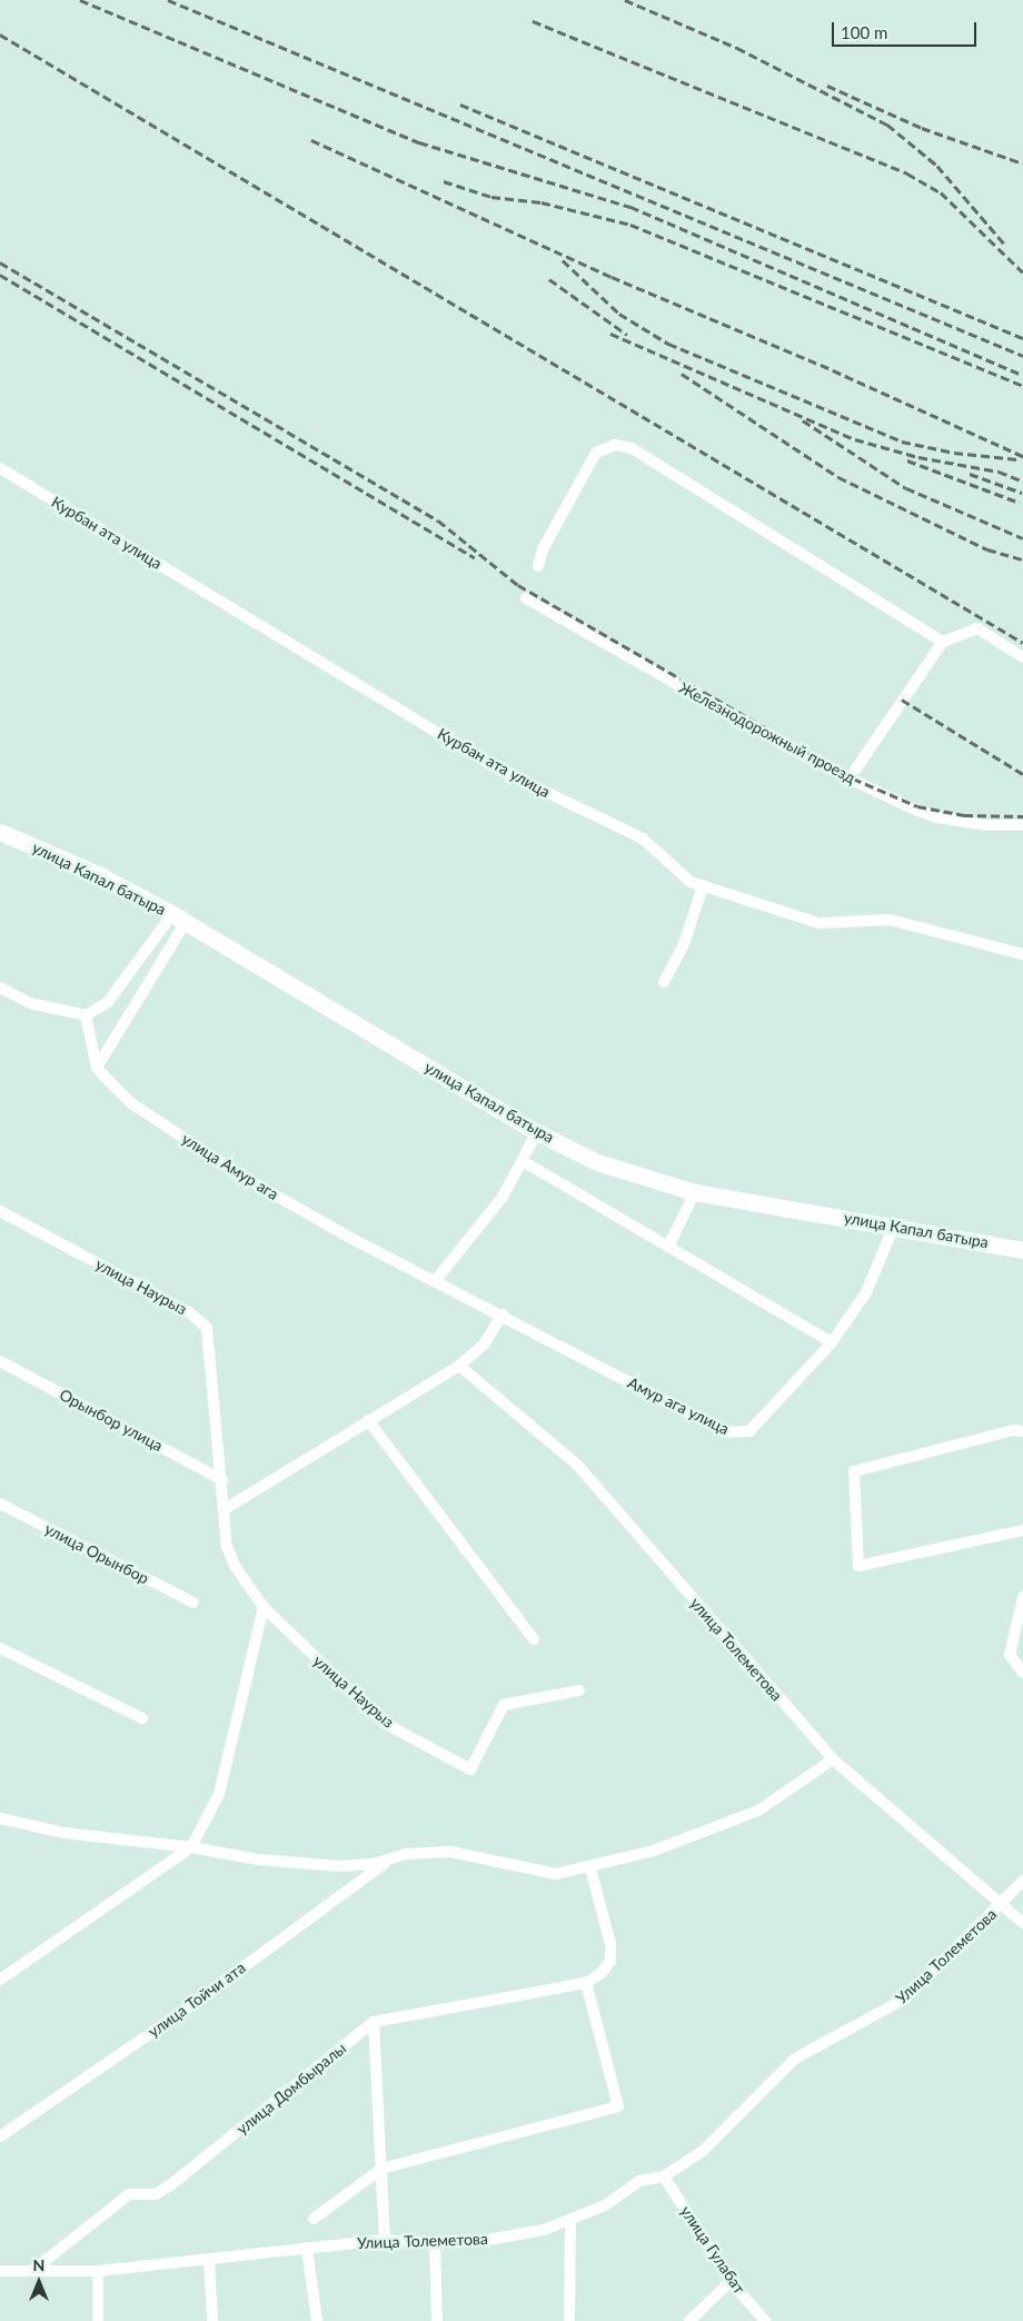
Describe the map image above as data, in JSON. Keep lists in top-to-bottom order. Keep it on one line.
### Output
{"streets":{"main road":["улица Капал батыра"],"street":["Курбан ата улица","Железнодорожный проезд","улица Амур ага","улица Наурыз","Амур ага улица","Орынбор улица","улица Орынбор","улица Толеметова","Улица Толеметова","улица Тойчи ата","улица Домбыралы","улица Гулабат"]},"crossings":[["улица Капал батыра","Амур ага улица"],["улица Амур ага","Амур ага улица"],["улица Наурыз","Орынбор улица"],["улица Толеметова","Улица Толеметова"],["Улица Толеметова","улица Домбыралы"],["Улица Толеметова","улица Гулабат"]],"scale_bar":"100 m","north":"top"}
